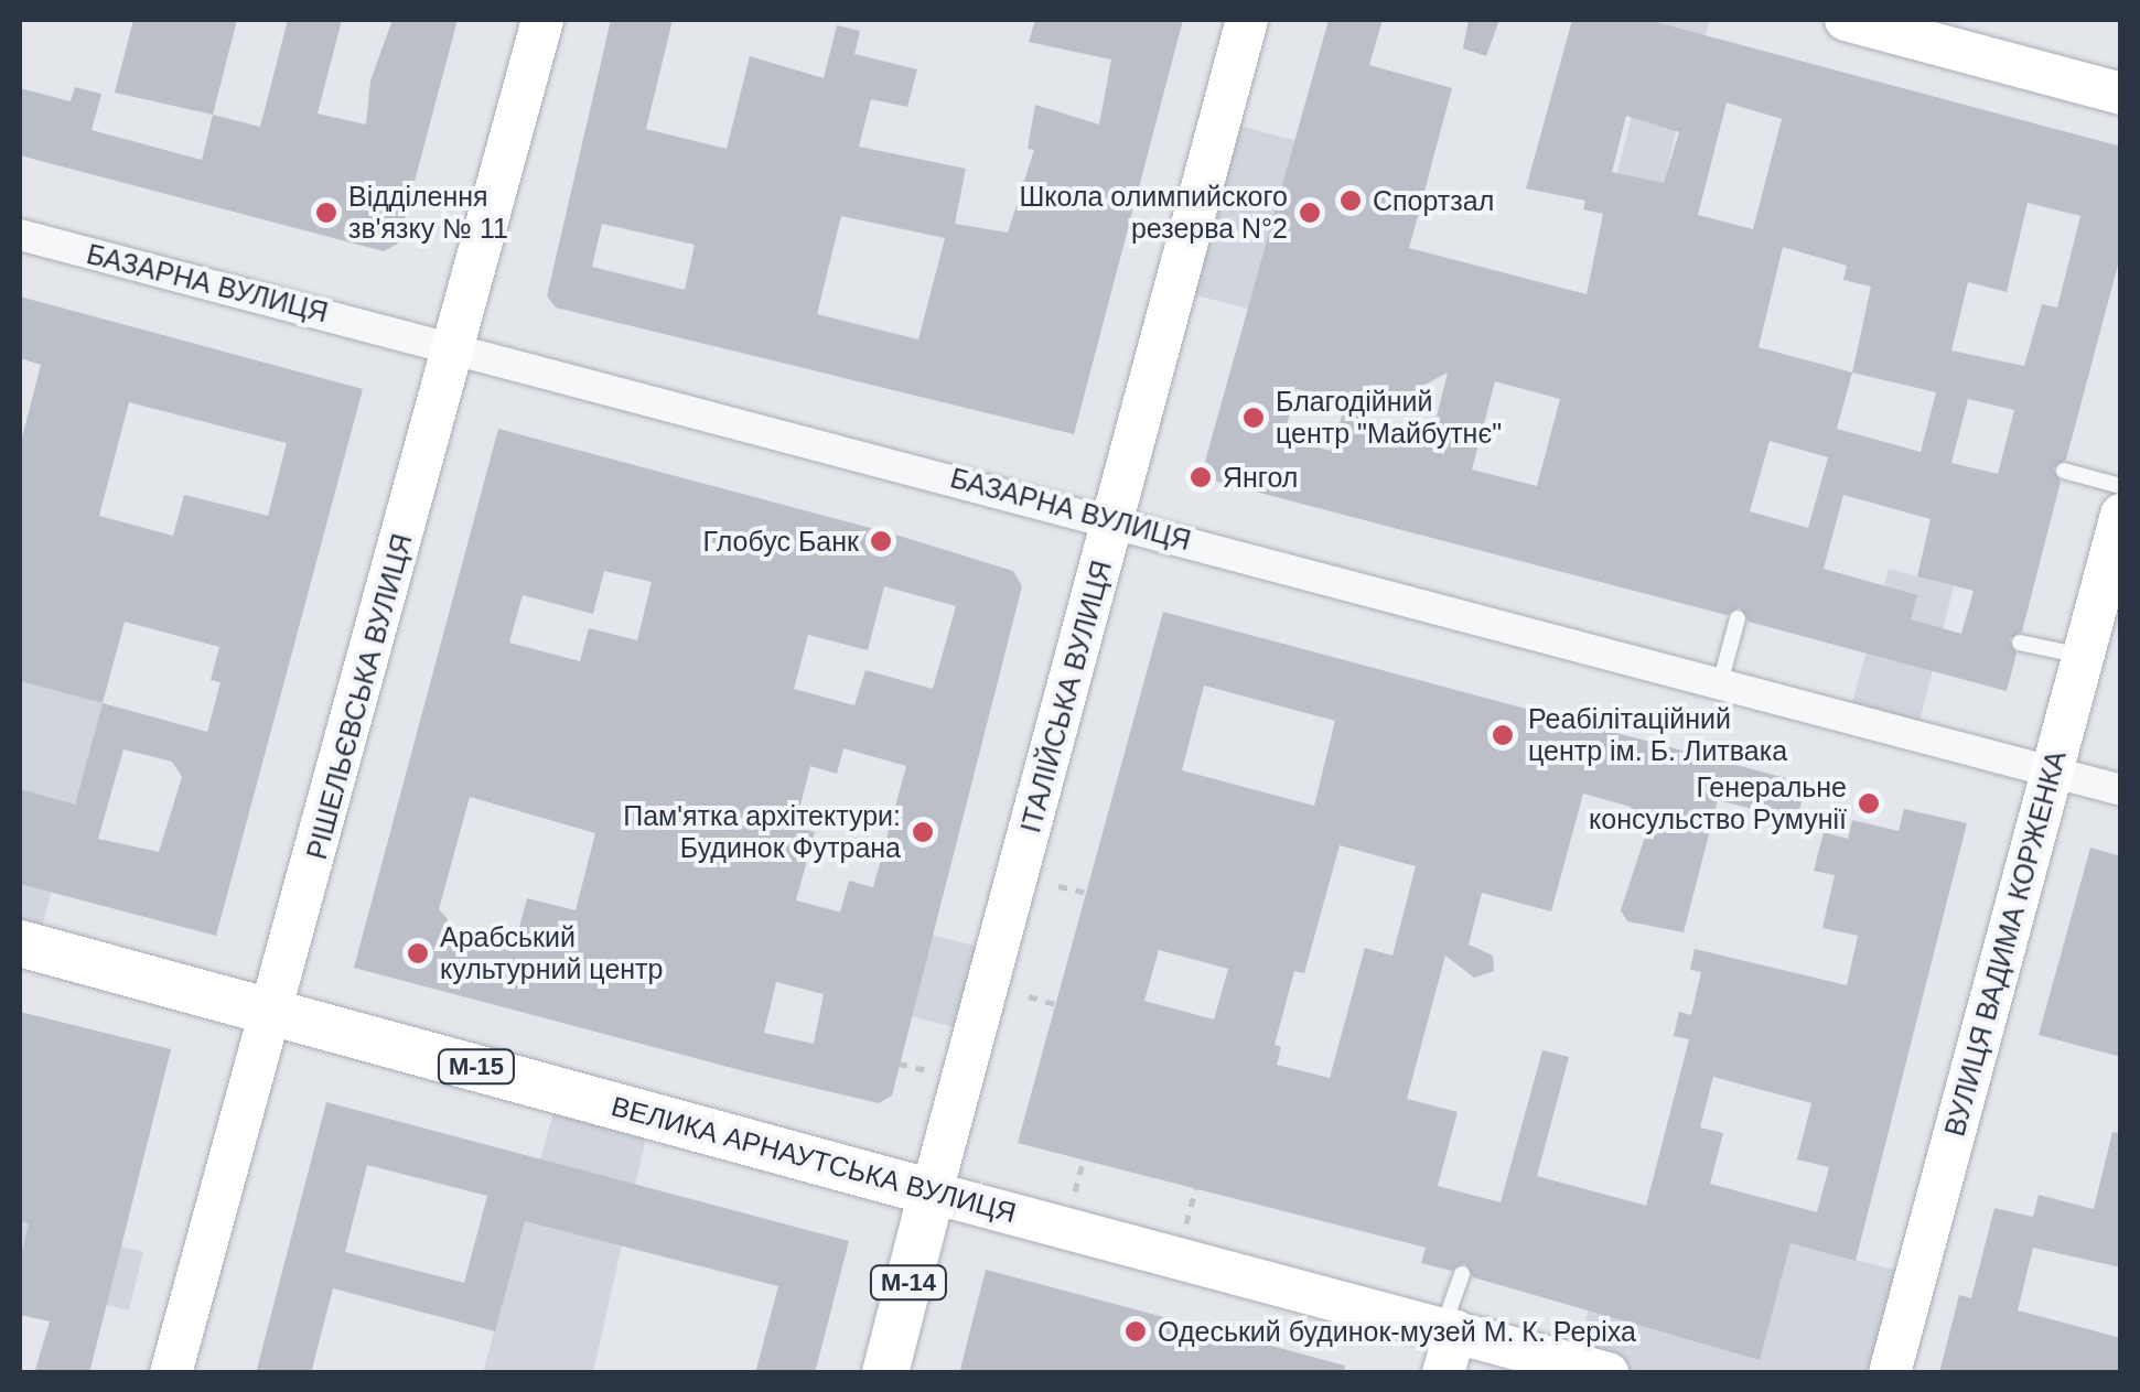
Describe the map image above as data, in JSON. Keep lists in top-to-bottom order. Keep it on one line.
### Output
{"streets":{"main road":["РІШЕЛЬЄВСЬКА ВУЛИЦЯ","ІТАЛІЙСЬКА ВУЛИЦЯ","ВУЛИЦЯ ВАДИМА КОРЖЕНКА","М-15","ВЕЛИКА АРНАУТСЬКА ВУЛИЦЯ","М-14"],"street":["БАЗАРНА ВУЛИЦЯ"]},"crossings":[["БАЗАРНА ВУЛИЦЯ","РІШЕЛЬЄВСЬКА ВУЛИЦЯ"],["БАЗАРНА ВУЛИЦЯ","ІТАЛІЙСЬКА ВУЛИЦЯ"],["БАЗАРНА ВУЛИЦЯ","ВУЛИЦЯ ВАДИМА КОРЖЕНКА"],["РІШЕЛЬЄВСЬКА ВУЛИЦЯ","ВЕЛИКА АРНАУТСЬКА ВУЛИЦЯ"],["ІТАЛІЙСЬКА ВУЛИЦЯ","ВЕЛИКА АРНАУТСЬКА ВУЛИЦЯ"]],"places":["Спортзал","Відділення зв'язку № 11","Школа олимпийского резерва N°2","Благодійний центр \"Майбутнє\"","Янгол","Глобус Банк","Реабілітаційний центр ім. Б. Литвака","Генеральне консульство Румунії","Пам'ятка архітектури: Будинок Футрана","Арабський культурний центр","Одеський будинок-музей М. К. Реріха"]}
